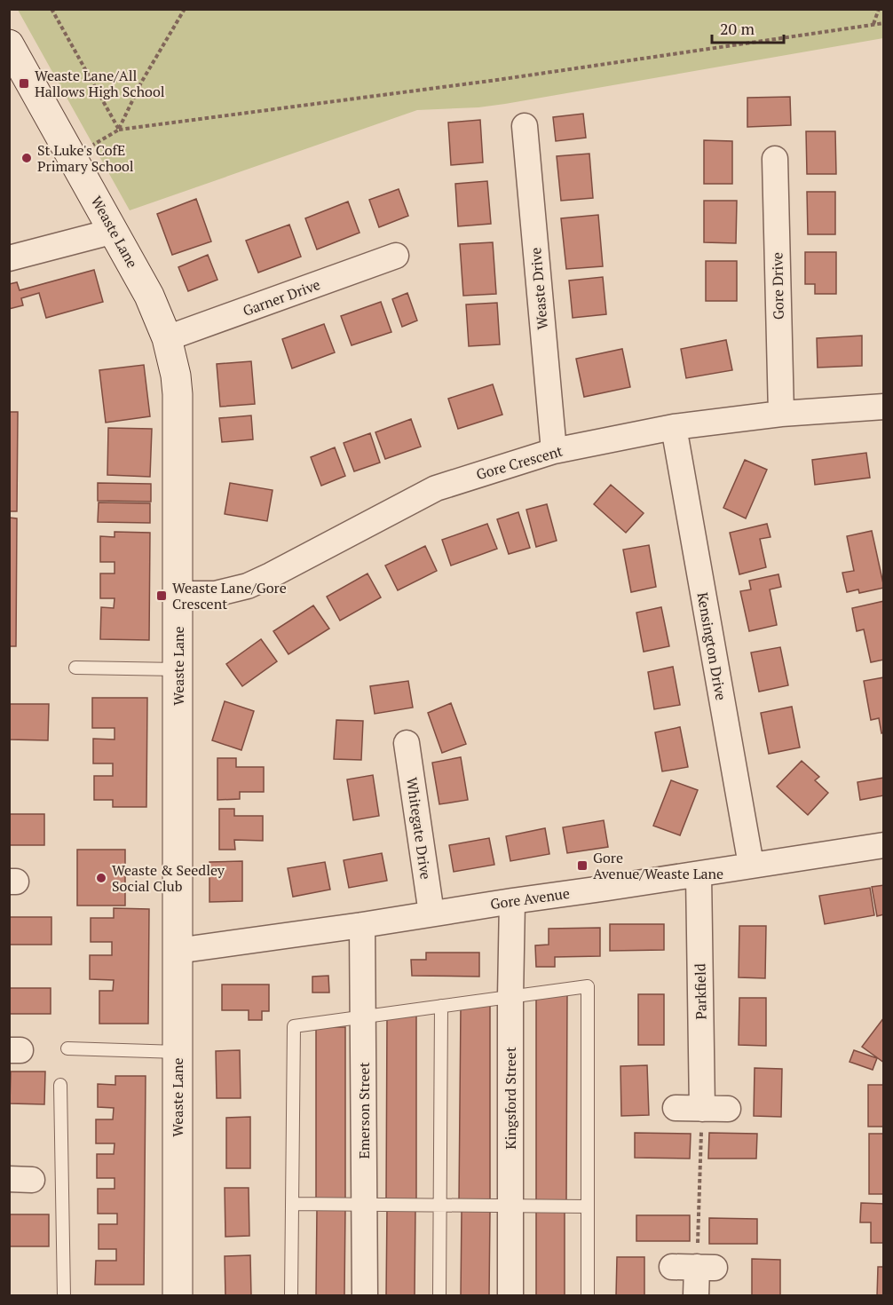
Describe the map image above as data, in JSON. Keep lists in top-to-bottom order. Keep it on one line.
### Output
{"streets":{"main road":["Weaste Lane"],"street":["Gore Drive","Weaste Drive","Garner Drive","Gore Crescent","Kensington Drive","Whitegate Drive","Gore Avenue","Parkfield","Kingsford Street","Emerson Street"]},"crossings":[["Weaste Lane","Garner Drive"],["Weaste Lane","Gore Crescent"],["Weaste Lane","Gore Avenue"],["Gore Drive","Gore Crescent"],["Weaste Drive","Gore Crescent"],["Gore Crescent","Kensington Drive"],["Kensington Drive","Gore Avenue"],["Whitegate Drive","Gore Avenue"],["Gore Avenue","Parkfield"],["Gore Avenue","Kingsford Street"],["Gore Avenue","Emerson Street"]],"places":{"transit":["Weaste Lane/All Hallows High School","Weaste Lane/Gore Crescent","Gore Avenue/Weaste Lane"],"other":["St Luke's CofE Primary School","Weaste & Seedley Social Club"]},"scale_bar":"20 m"}
